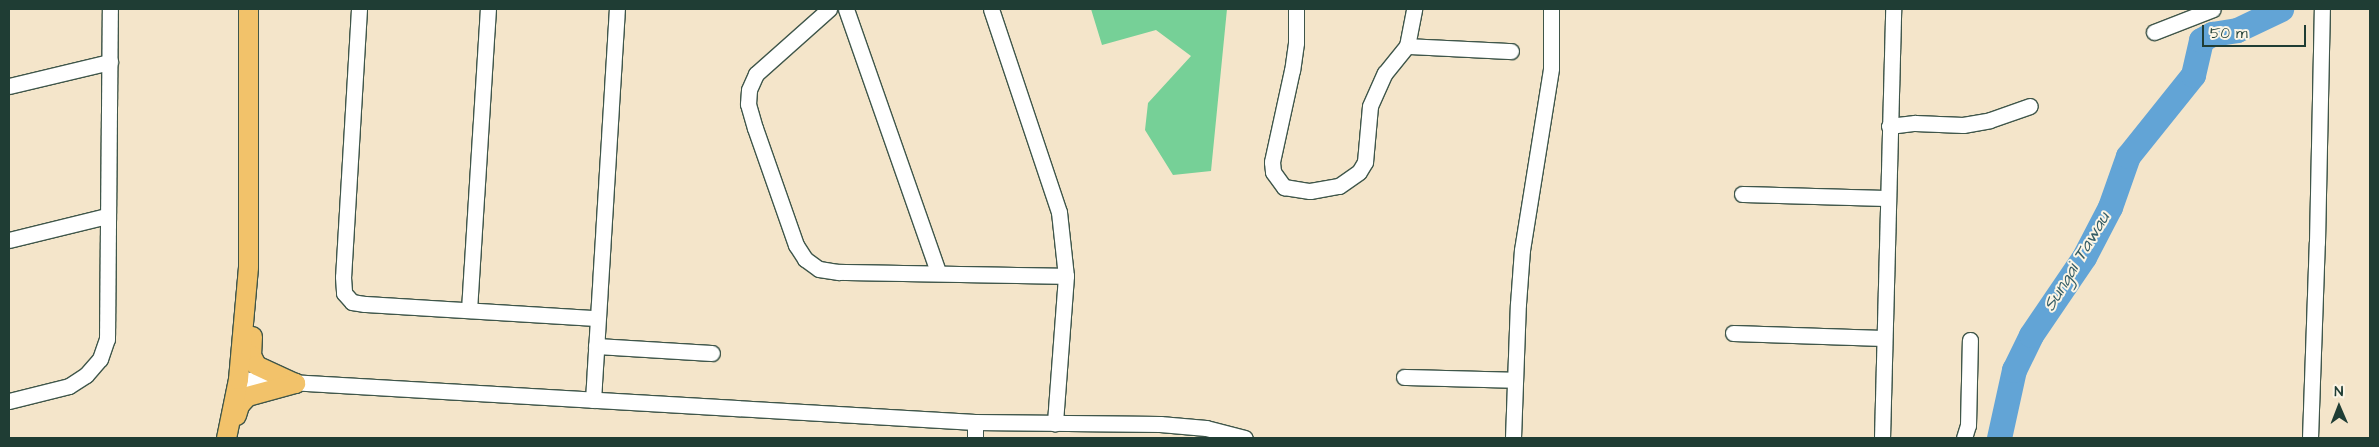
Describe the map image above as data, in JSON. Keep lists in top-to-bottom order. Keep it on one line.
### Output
{"water":["Sungai Tawau"],"scale_bar":"50 m","north":"top"}
